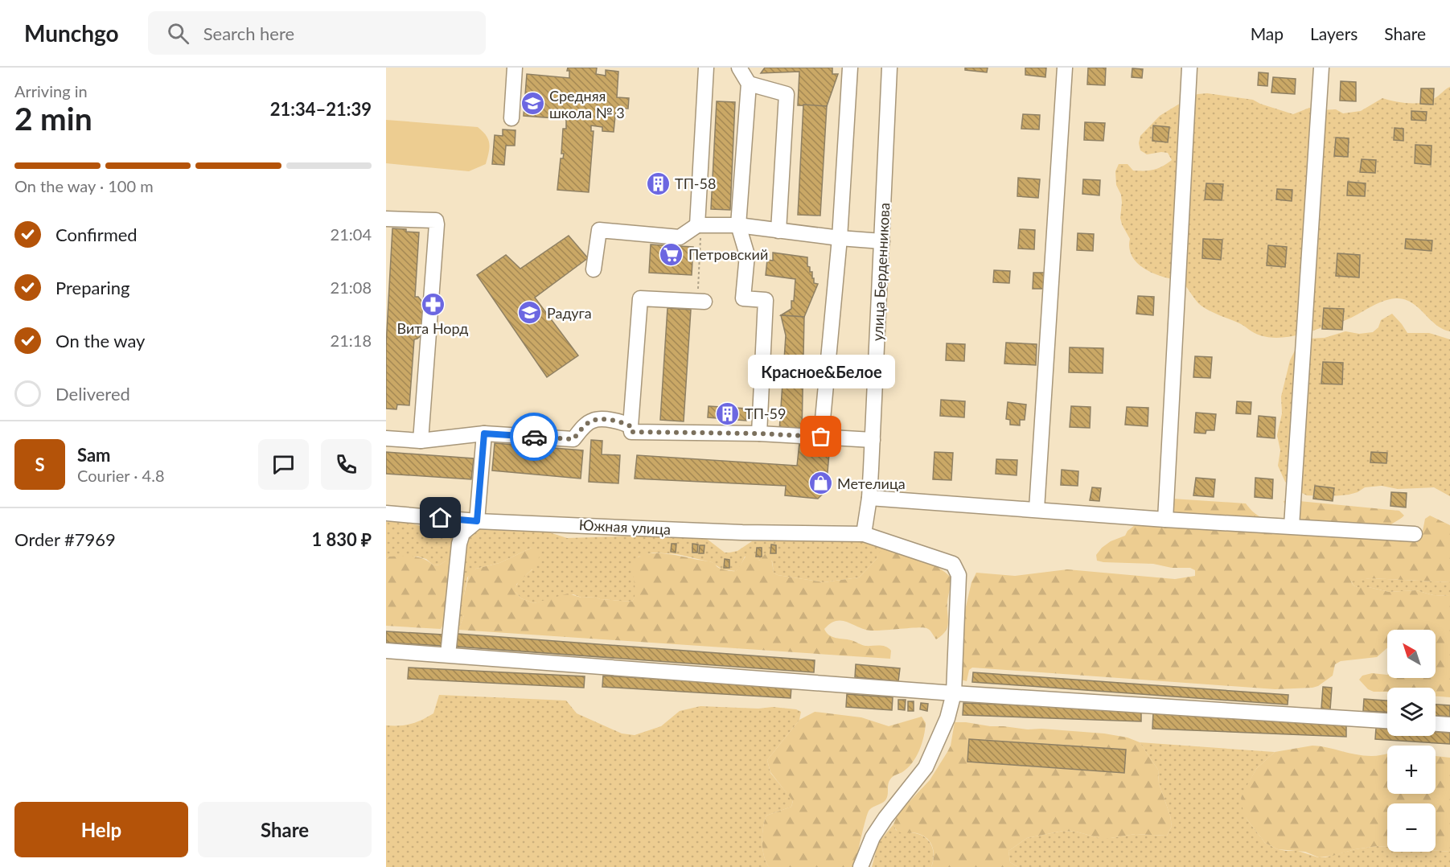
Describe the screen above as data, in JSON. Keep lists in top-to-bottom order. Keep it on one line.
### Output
{"streets":{"street":["улица Берденникова","Южная улица"]},"crossings":[["улица Берденникова","Южная улица"]],"places":{"school or university":["Средняя школа № 3","Радуга"],"building":["ТП-58","ТП-59"],"supermarket":["Петровский"],"pharmacy":["Вита Норд"],"other":["Красное&Белое"],"shop":["Метелица"]},"north":"top left","page":{"header":"Munchgo","search":"Search here","nav":["Map","Layers","Share"],"heading":["2 min","Arriving in","21:34–21:39"],"panel":["Sam","Courier · 4.8","Order #7969","1 830 ₽"],"bar":"On the way · 100 m","list":[["Confirmed","21:04"],["Preparing","21:08"],["On the way","21:18"],"Delivered"],"bubble":"Красное&Белое","round":"S","map_buttons":["+","−"],"buttons":["Help","Share"]}}
